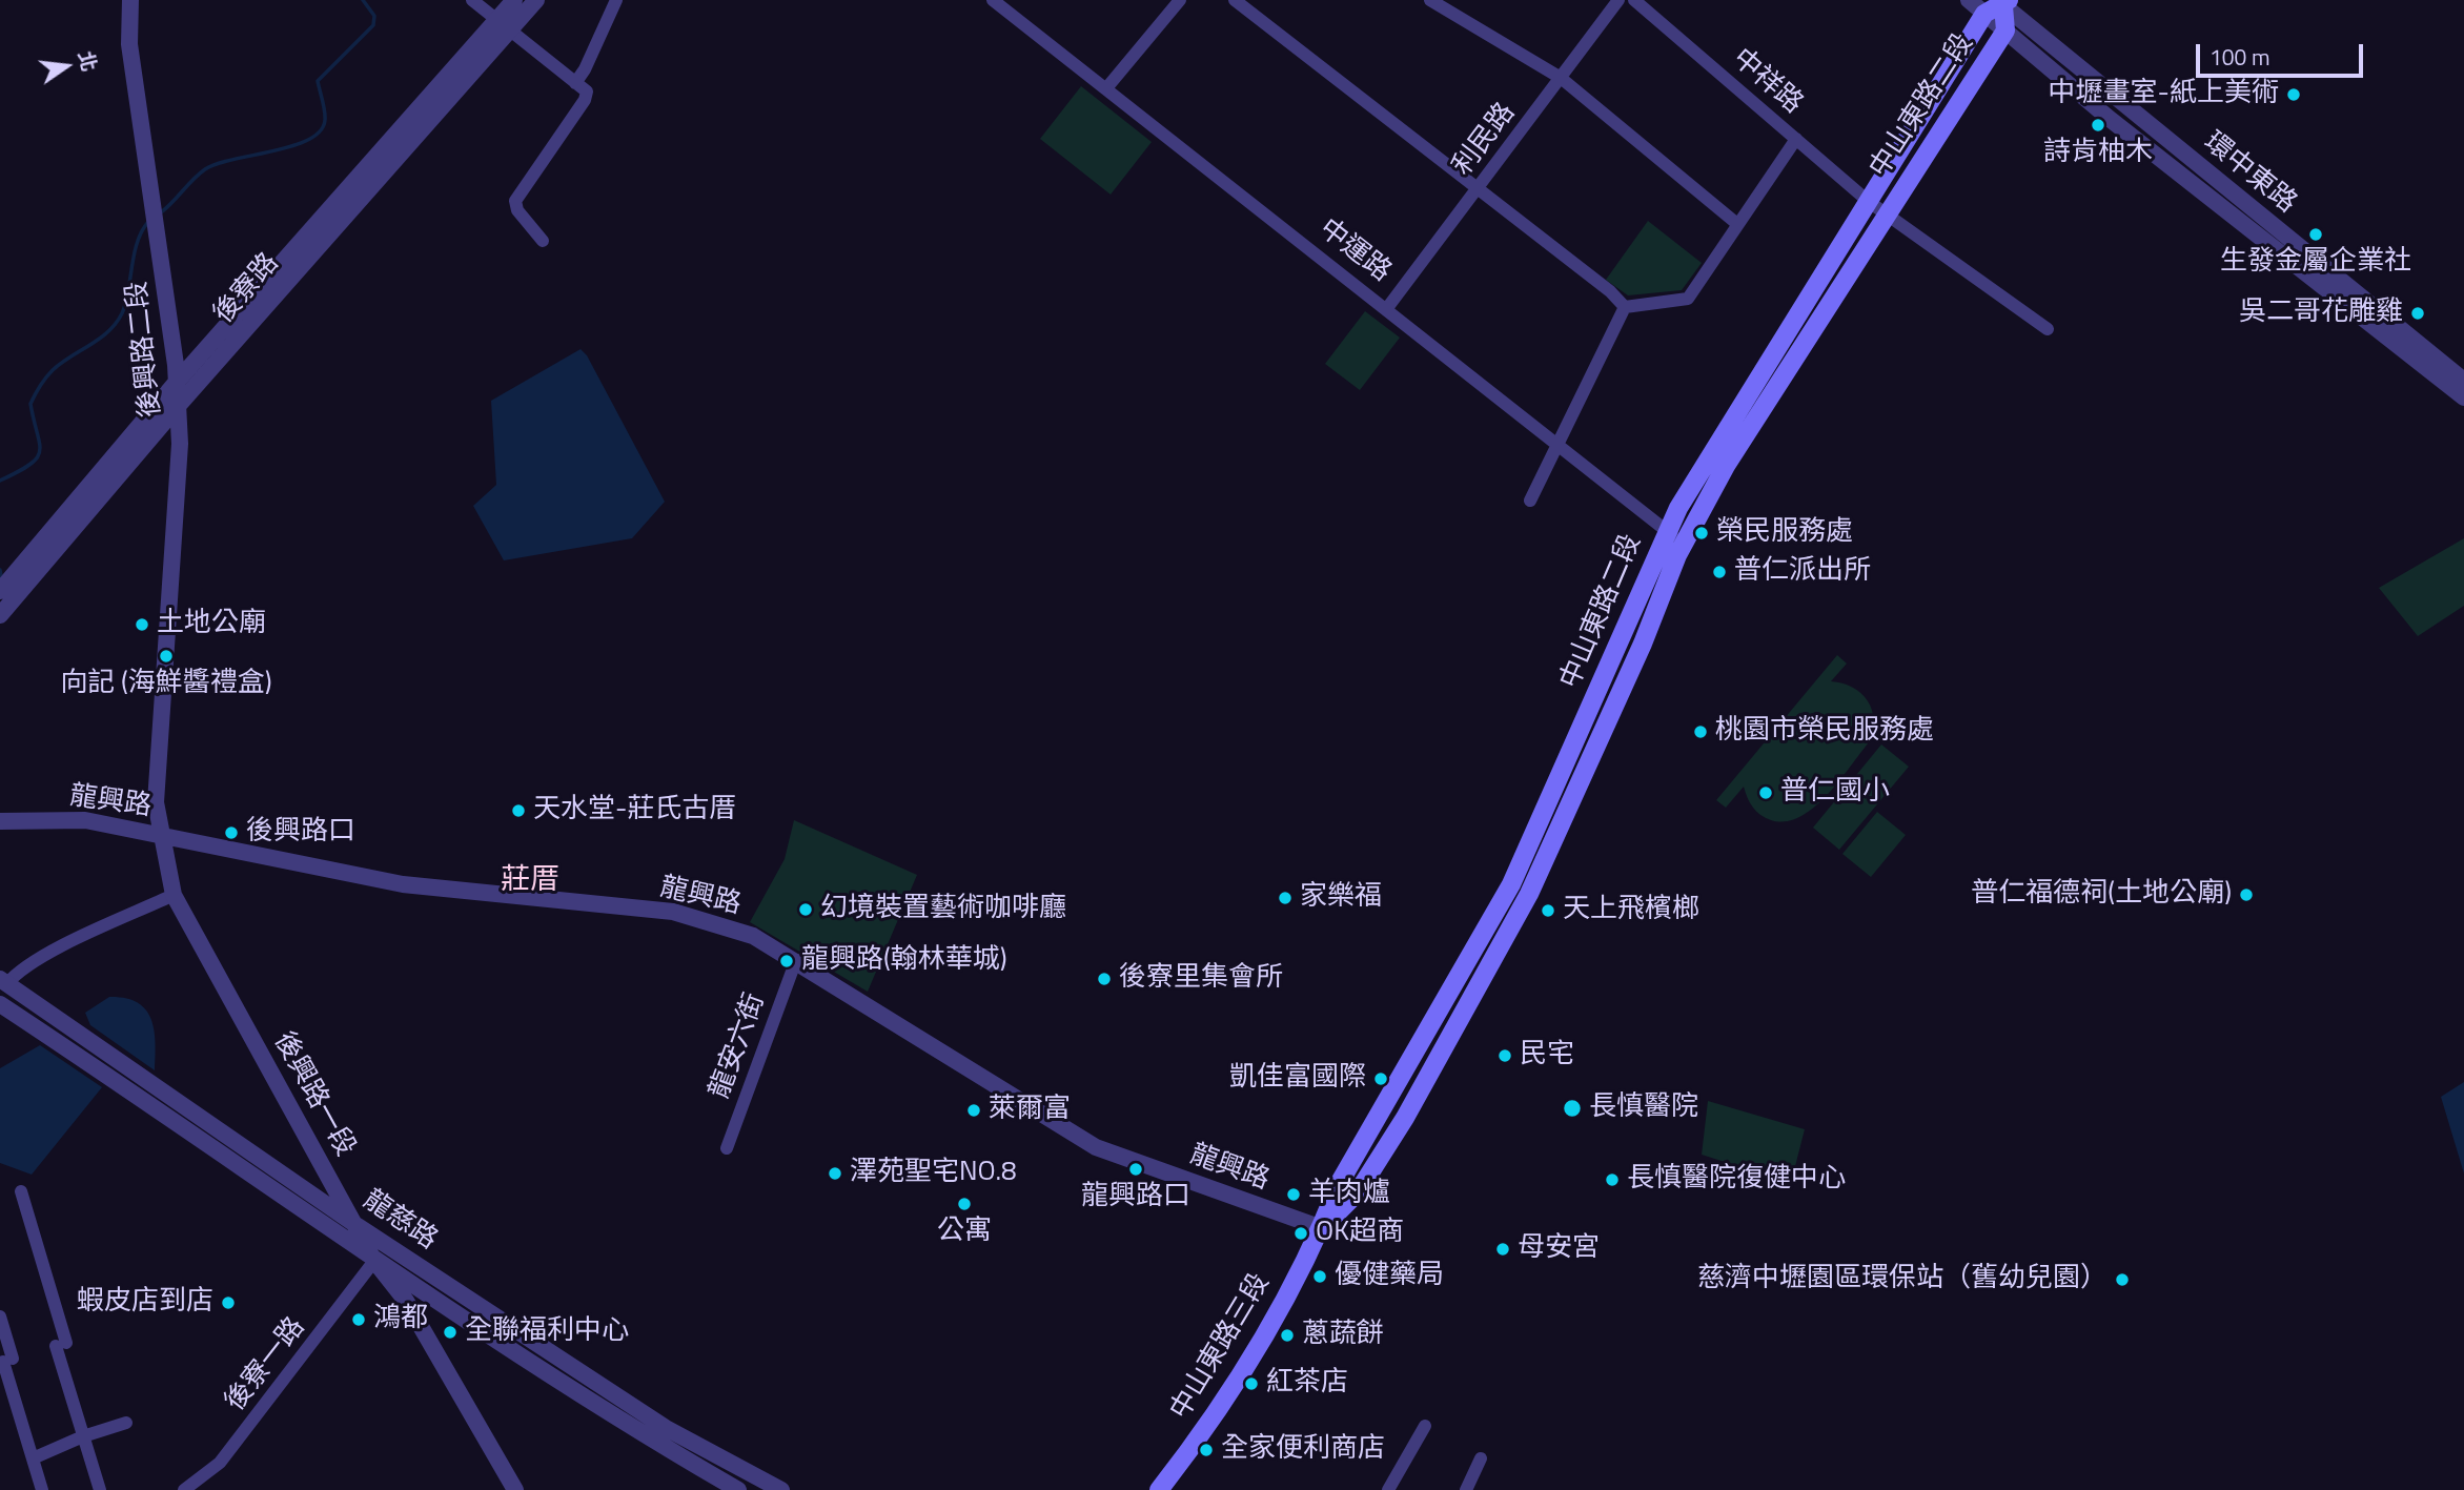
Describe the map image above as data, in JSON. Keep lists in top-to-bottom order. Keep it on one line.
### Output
{"streets":{"main road":["中山東路二段","中山東路三段"],"street":["中祥路","利民路","環中東路","中運路","後寮路","後興路二段","龍興路","龍安六街","後興路一段","龍慈路","後寮一路"]},"crossings":[["中祥路","中山東路二段"],["中山東路二段","環中東路"],["中山東路二段","中運路"],["中山東路二段","龍興路"],["中山東路二段","中山東路三段"],["利民路","中運路"],["後寮路","後興路二段"],["後興路二段","後興路一段"],["龍興路","龍安六街"],["龍興路","後興路一段"],["龍興路","中山東路三段"],["後興路一段","龍慈路"],["後興路一段","後寮一路"],["龍慈路","後寮一路"]],"districts":["莊厝"],"places":["中壢畫室-紙上美術","詩肯柚木","生發金屬企業社","吳二哥花雕雞","榮民服務處","普仁派出所","土地公廟","向記 (海鮮醬禮盒)","桃園市榮民服務處","普仁國小","天水堂-莊氏古厝","後興路口","普仁福德祠(土地公廟)","家樂福","幻境裝置藝術咖啡廳","天上飛檳榔","龍興路(翰林華城)","後寮里集會所","民宅","凱佳富國際","長慎醫院","萊爾富","龍興路口","澤苑聖宅NO.8","長慎醫院復健中心","羊肉爐","公寓","OK超商","母安宮","優健藥局","慈濟中壢園區環保站（舊幼兒園）","蝦皮店到店","鴻都","全聯福利中心","蔥蔬餅","紅茶店","全家便利商店"],"scale_bar":"100 m","north":"right"}
